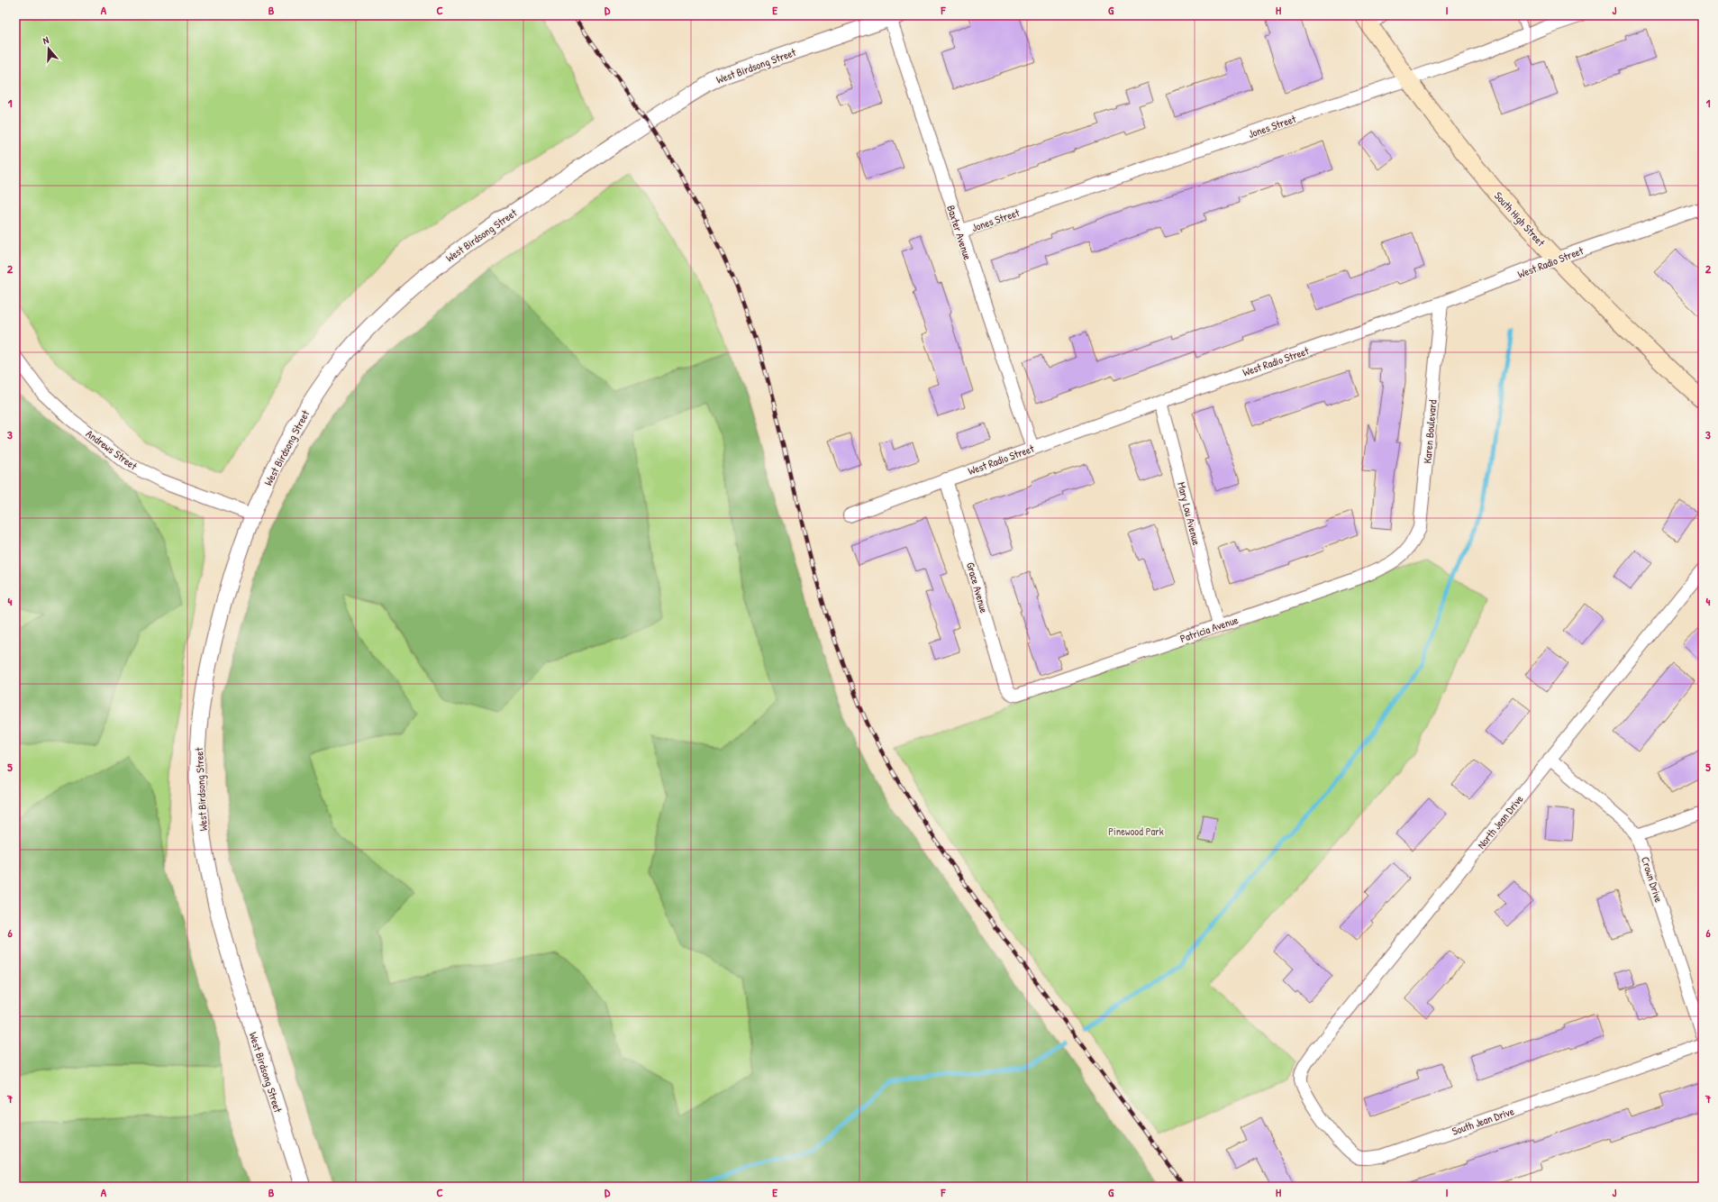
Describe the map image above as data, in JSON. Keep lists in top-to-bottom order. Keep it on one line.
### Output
{"streets":{"main road":["South High Street"],"street":["West Birdsong Street","Jones Street","Baxter Avenue","West Radio Street","Karen Boulevard","Andrews Street","Mary Lou Avenue","Grace Avenue","Patricia Avenue","North Jean Drive","Crown Drive","South Jean Drive"]},"crossings":[["West Birdsong Street","Baxter Avenue"],["West Birdsong Street","Andrews Street"],["Jones Street","South High Street"],["Jones Street","Baxter Avenue"],["South High Street","West Radio Street"],["Baxter Avenue","West Radio Street"],["West Radio Street","Karen Boulevard"],["West Radio Street","Mary Lou Avenue"],["West Radio Street","Grace Avenue"],["Karen Boulevard","Patricia Avenue"],["Mary Lou Avenue","Patricia Avenue"],["Grace Avenue","Patricia Avenue"],["North Jean Drive","Crown Drive"],["North Jean Drive","South Jean Drive"]],"parks":["Pinewood Park"],"north":"top","grid":{"columns":["A","B","C","D","E","F","G","H","I","J"],"rows":["1","2","3","4","5","6","7"]}}
